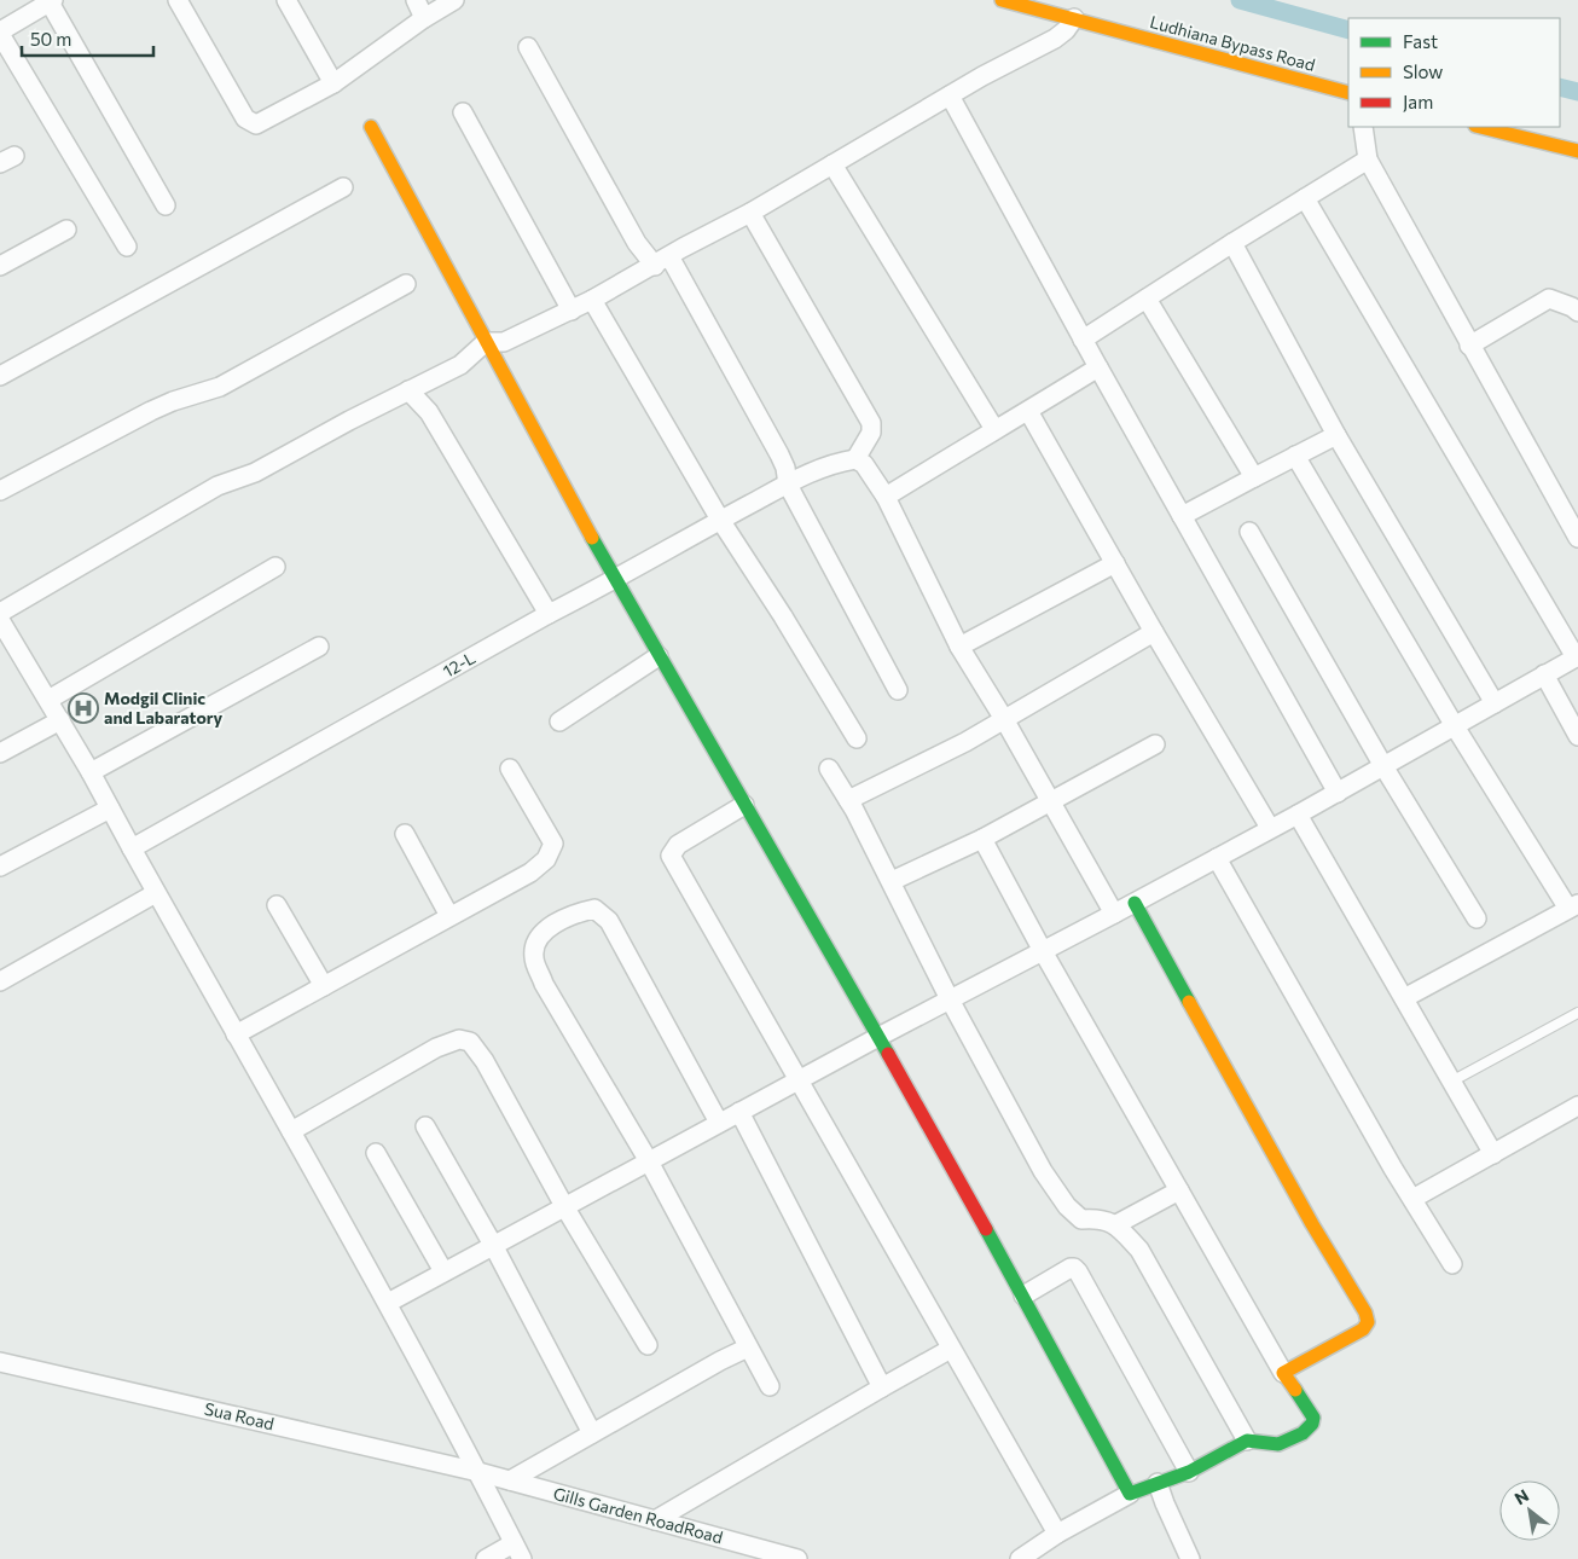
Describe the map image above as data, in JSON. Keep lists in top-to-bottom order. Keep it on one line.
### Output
{"streets":{"main road":["Ludhiana Bypass Road"],"street":["12-L","Sua Road","Gills Garden RoadRoad"]},"crossings":[["Sua Road","Gills Garden RoadRoad"]],"places":{"hospital":["Modgil Clinic and Labaratory"]},"legend":["Fast","Slow","Jam"],"scale_bar":"50 m","north":"top left"}
